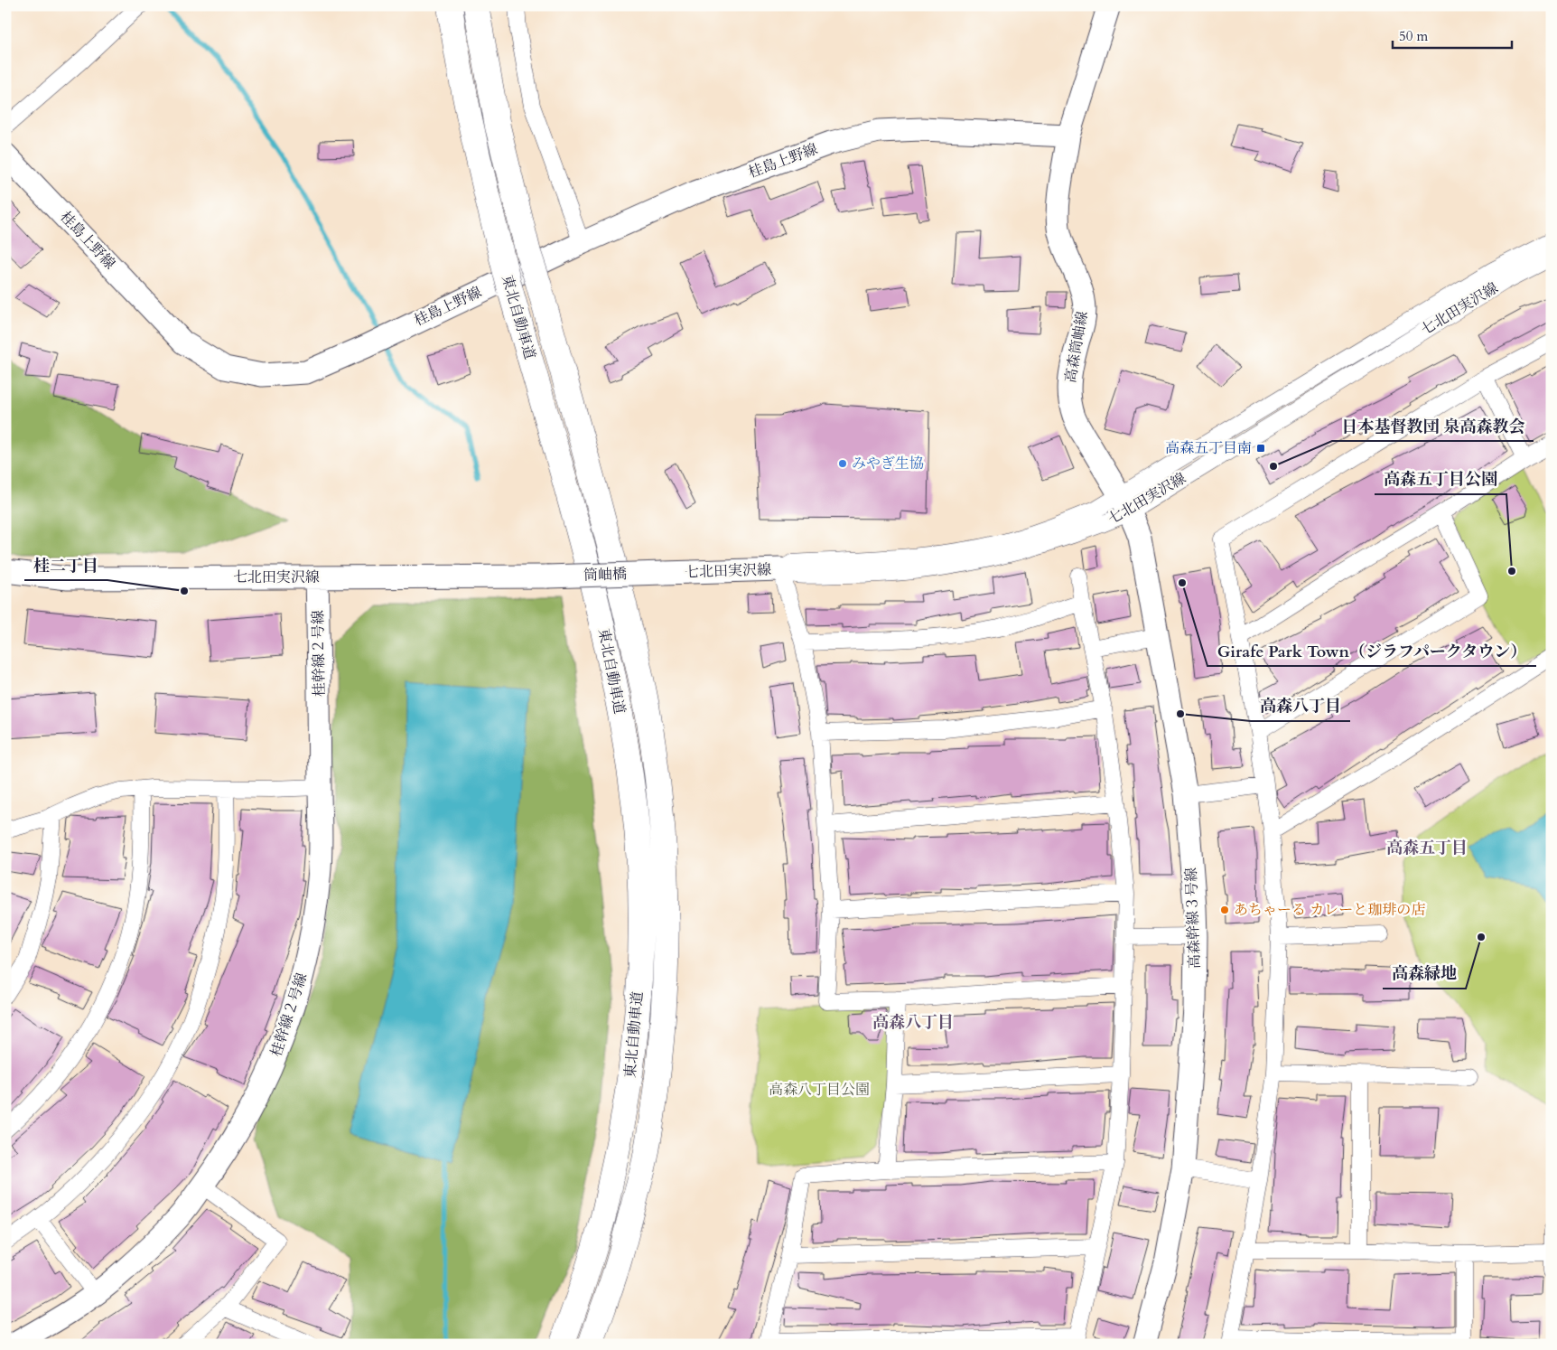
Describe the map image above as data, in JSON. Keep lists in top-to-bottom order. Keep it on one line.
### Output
{"streets":{"highway":["東北自動車道"],"street":["桂島上野線","七北田実沢線","高森筒岫線","筒岫橋","桂幹線２号線","高森幹線３号線"]},"crossings":[["桂島上野線","高森筒岫線"],["七北田実沢線","高森筒岫線"],["七北田実沢線","筒岫橋"],["七北田実沢線","桂幹線２号線"],["七北田実沢線","高森幹線３号線"],["高森筒岫線","高森幹線３号線"]],"districts":["高森五丁目","高森八丁目"],"parks":["高森八丁目公園"],"places":{"transit":["高森五丁目南"],"other":["みやぎ生協","日本基督教団 泉高森教会","高森五丁目公園","Girafe Park Town（ジラフパークタウン）","桂二丁目","高森八丁目","あちゃーる カレーと珈琲の店","高森緑地"]},"scale_bar":"50 m"}
